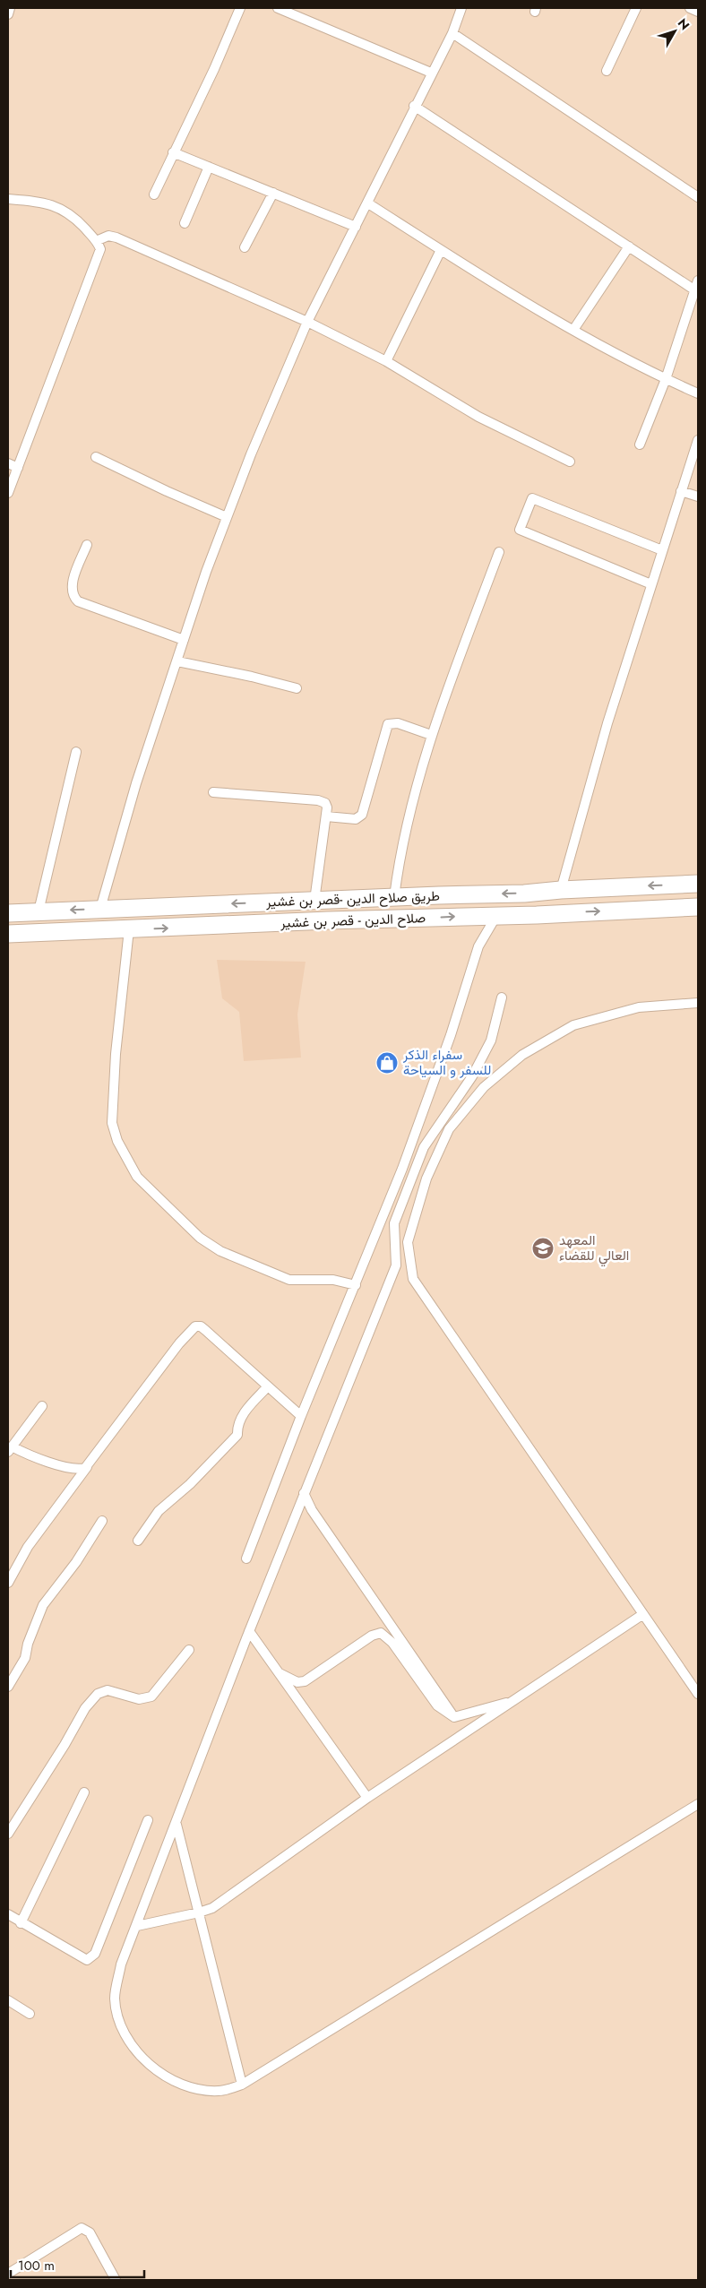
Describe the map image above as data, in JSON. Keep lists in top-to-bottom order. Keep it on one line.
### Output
{"streets":{"highway":["طريق صلاح الدين -قصر بن غشير","صلاح الدين - قصر بن غشير"]},"one_way":["طريق صلاح الدين -قصر بن غشير","صلاح الدين - قصر بن غشير"],"places":{"shop":["سفراء الذكر للسفر و السياحة"],"school or university":["المعهد العالي للقضاء"]},"scale_bar":"100 m","north":"top right"}
